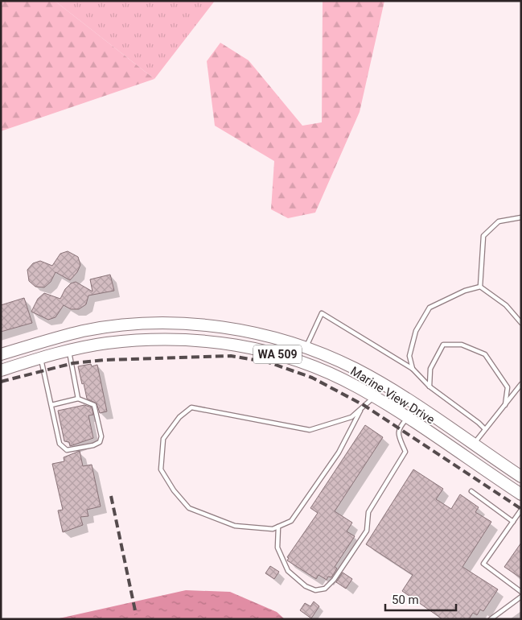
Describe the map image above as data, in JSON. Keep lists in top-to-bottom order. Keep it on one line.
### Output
{"streets":{"main road":["WA 509","Marine View Drive"]},"scale_bar":"50 m"}
